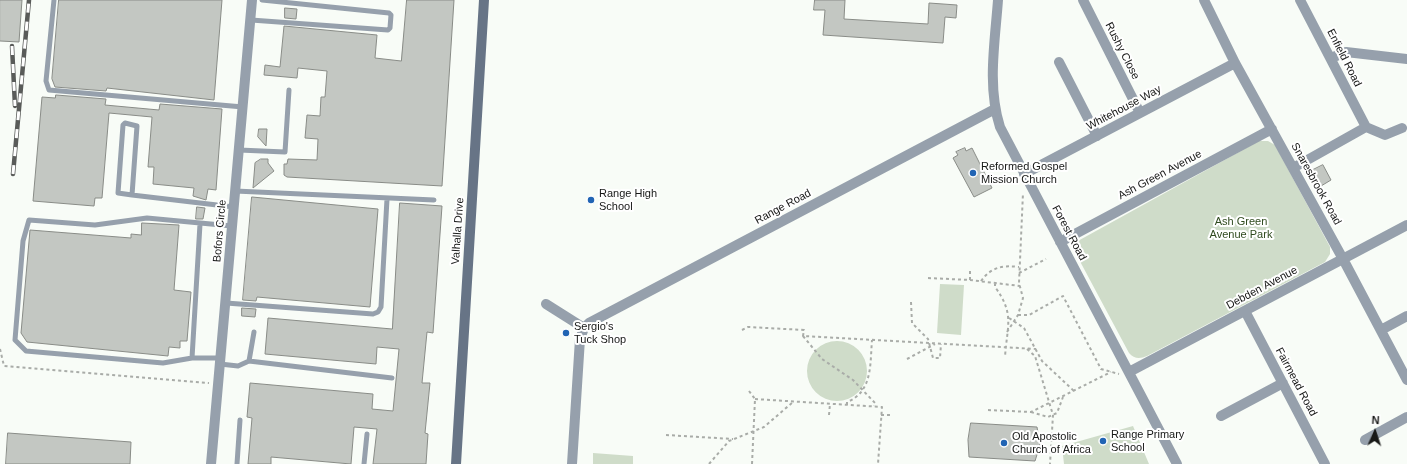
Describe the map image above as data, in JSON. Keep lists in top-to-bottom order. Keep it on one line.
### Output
{"streets":{"main road":["Valhalla Drive"],"street":["Rushy Close","Enfield Road","Whitehouse Way","Ash Green Avenue","Snaresbrook Road","Range Road","Bofors Circle","Forest Road","Debden Avenue","Fairmead Road"]},"crossings":[["Rushy Close","Whitehouse Way"],["Whitehouse Way","Snaresbrook Road"],["Whitehouse Way","Forest Road"],["Ash Green Avenue","Snaresbrook Road"],["Ash Green Avenue","Forest Road"],["Snaresbrook Road","Debden Avenue"],["Range Road","Forest Road"],["Forest Road","Debden Avenue"],["Debden Avenue","Fairmead Road"]],"parks":["Ash Green Avenue Park"],"places":["Reformed Gospel Mission Church","Range High School","Sergio's Tuck Shop","Range Primary School","Old Apostolic Church of Africa"],"north":"top"}
